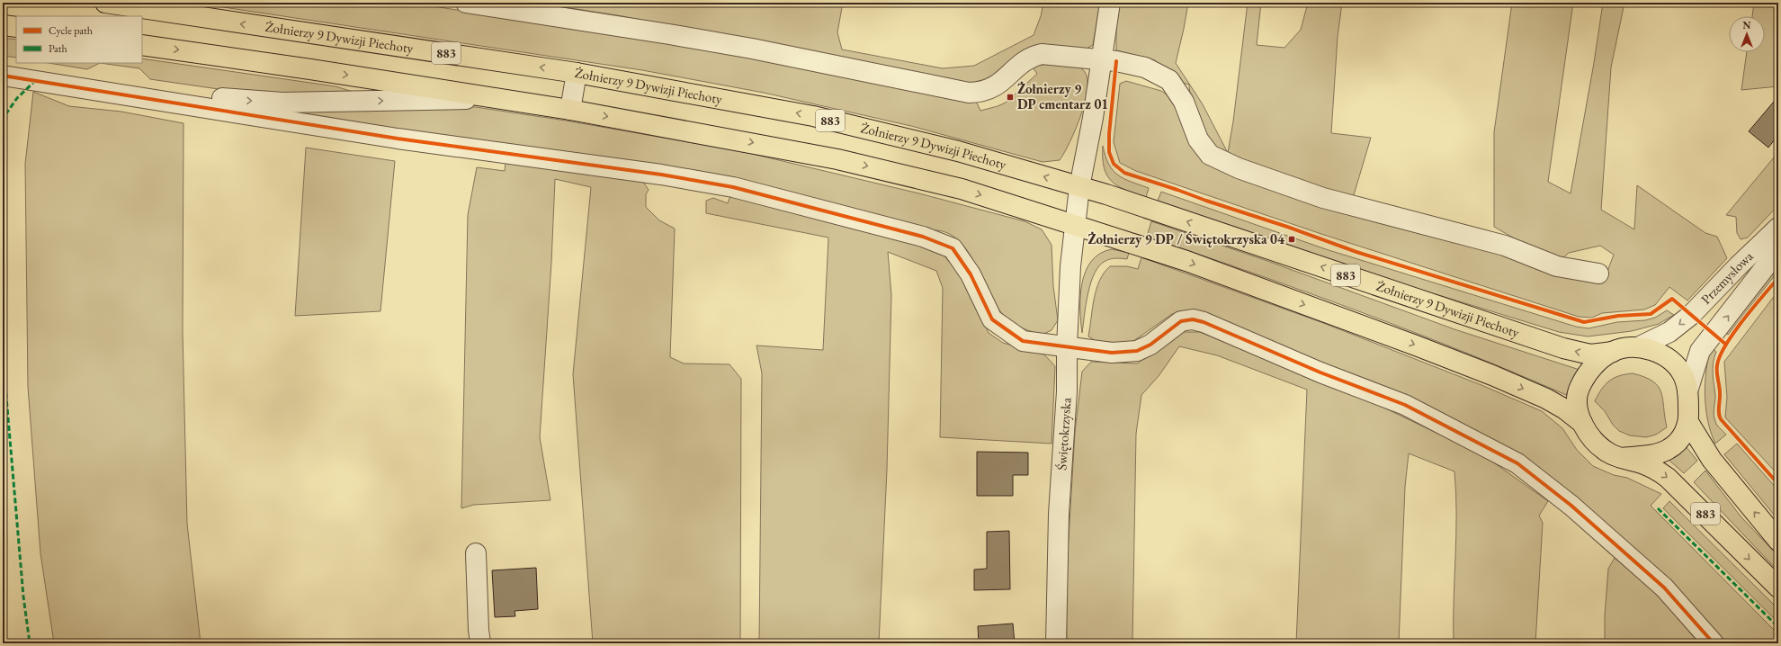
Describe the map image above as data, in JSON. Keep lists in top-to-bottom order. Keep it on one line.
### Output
{"streets":{"highway":["Żołnierzy 9 Dywizji Piechoty","883"],"street":["Przemysłowa","Świętokrzyska"]},"crossings":[["Żołnierzy 9 Dywizji Piechoty","883"],["Żołnierzy 9 Dywizji Piechoty","Przemysłowa"],["Żołnierzy 9 Dywizji Piechoty","Świętokrzyska"],["883","Przemysłowa"],["883","Świętokrzyska"]],"places":{"transit":["Żołnierzy 9 DP cmentarz 01","Żołnierzy 9 DP / Świętokrzyska 04"]},"legend":["Cycle path","Path"],"north":"top"}
